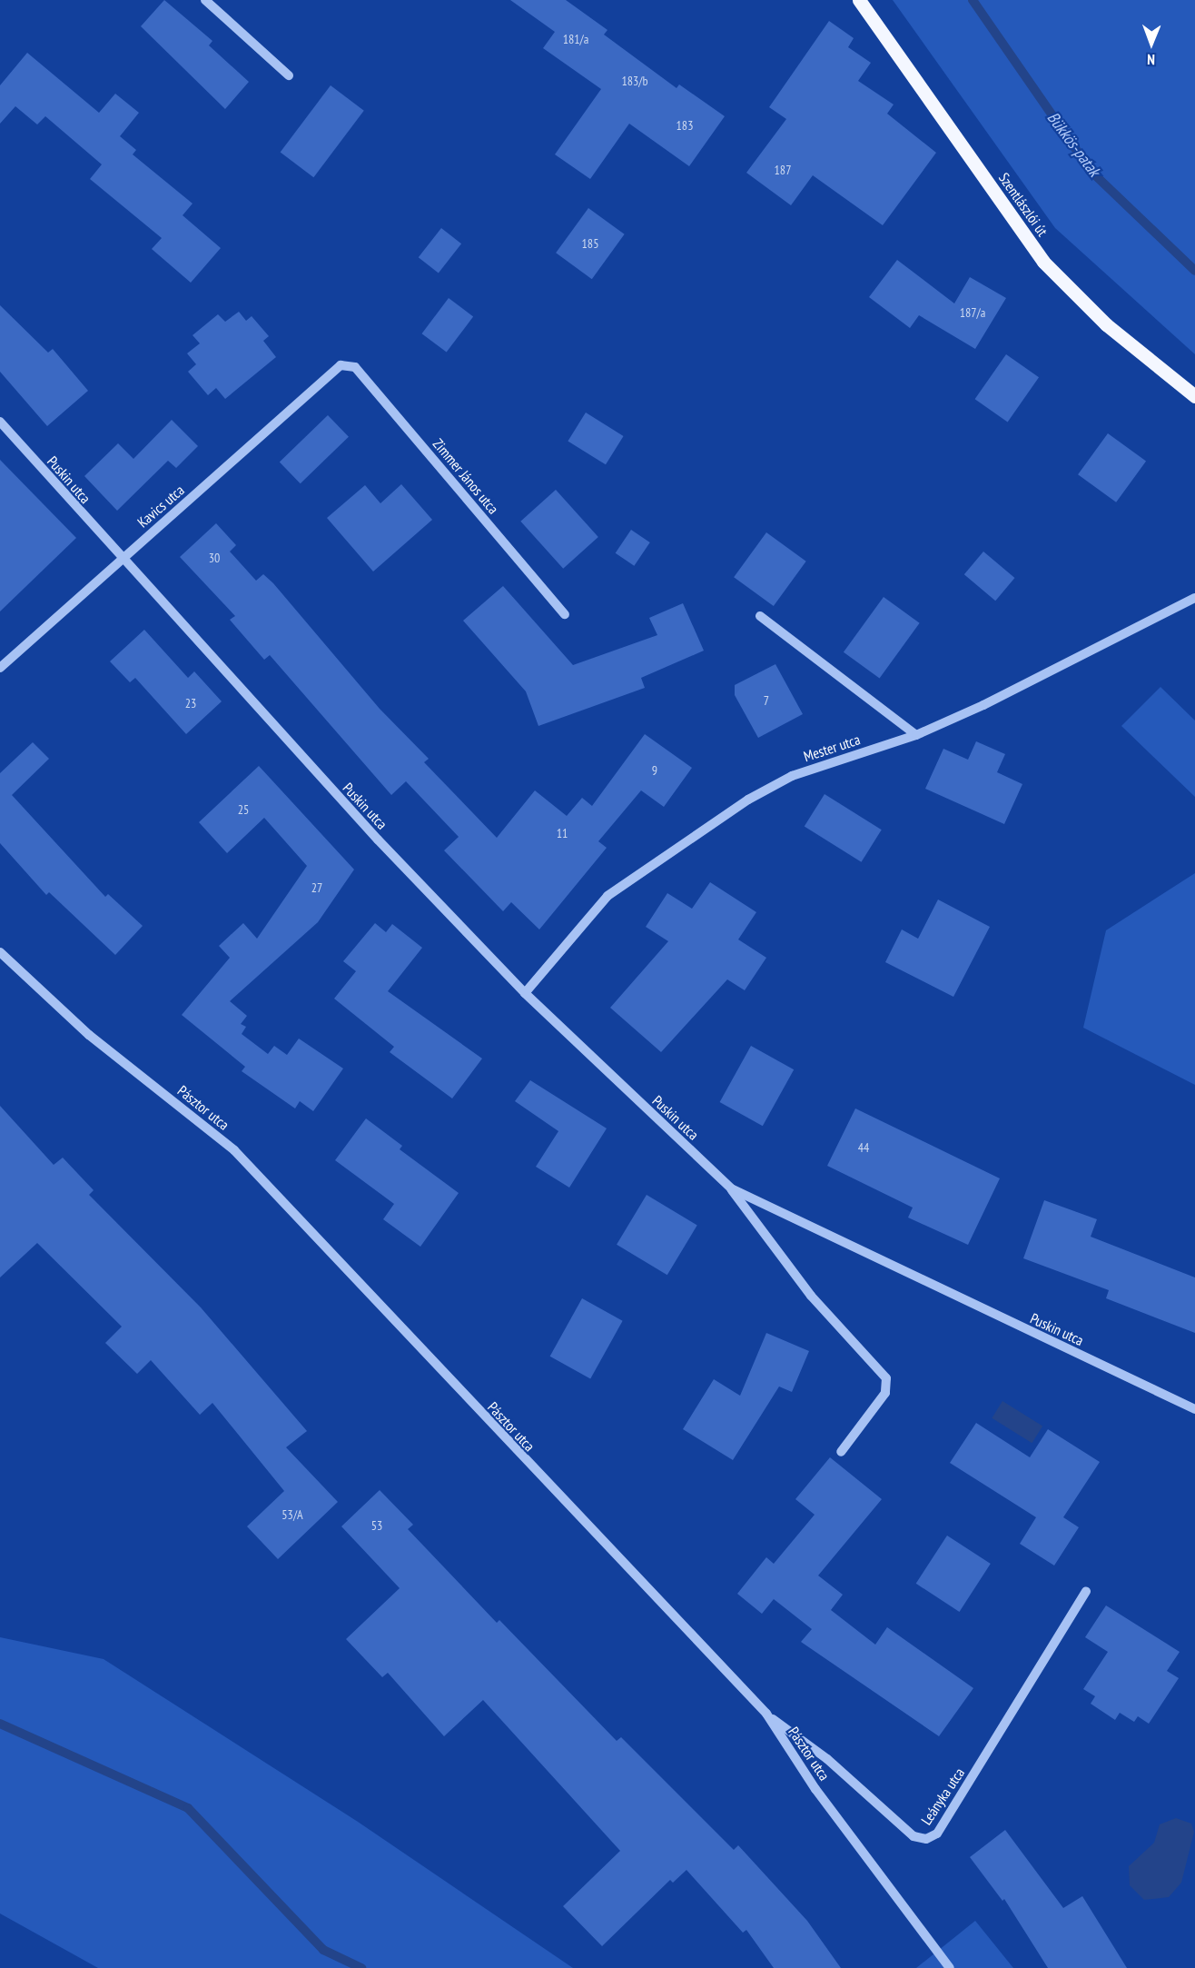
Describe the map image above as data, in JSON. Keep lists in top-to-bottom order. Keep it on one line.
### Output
{"streets":{"main road":["Szentlászlói út"],"street":["Zimmer János utca","Puskin utca","Kavics utca","Mester utca","Pásztor utca","Leányka utca"]},"crossings":[["Zimmer János utca","Kavics utca"],["Puskin utca","Kavics utca"],["Puskin utca","Mester utca"],["Pásztor utca","Leányka utca"]],"water":["Bükkös-patak"],"house_numbers":["181/a","183/b","183","187","185","187/a","30","7","23","9","25","11","27","44","53/A","53"],"north":"bottom"}
